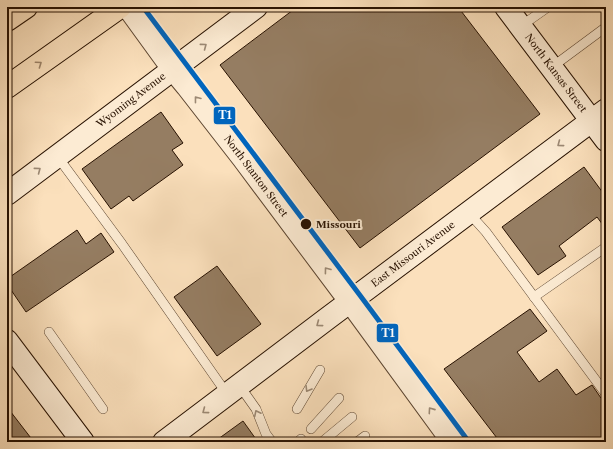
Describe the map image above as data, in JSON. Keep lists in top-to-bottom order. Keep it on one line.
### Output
{"streets":{"main road":["North Kansas Street","Wyoming Avenue","North Stanton Street","East Missouri Avenue"]},"crossings":[["North Kansas Street","East Missouri Avenue"],["Wyoming Avenue","North Stanton Street"],["North Stanton Street","East Missouri Avenue"]],"one_way":["Wyoming Avenue","North Stanton Street","East Missouri Avenue"],"places":["Missouri"],"lines":["transit line T1"]}
